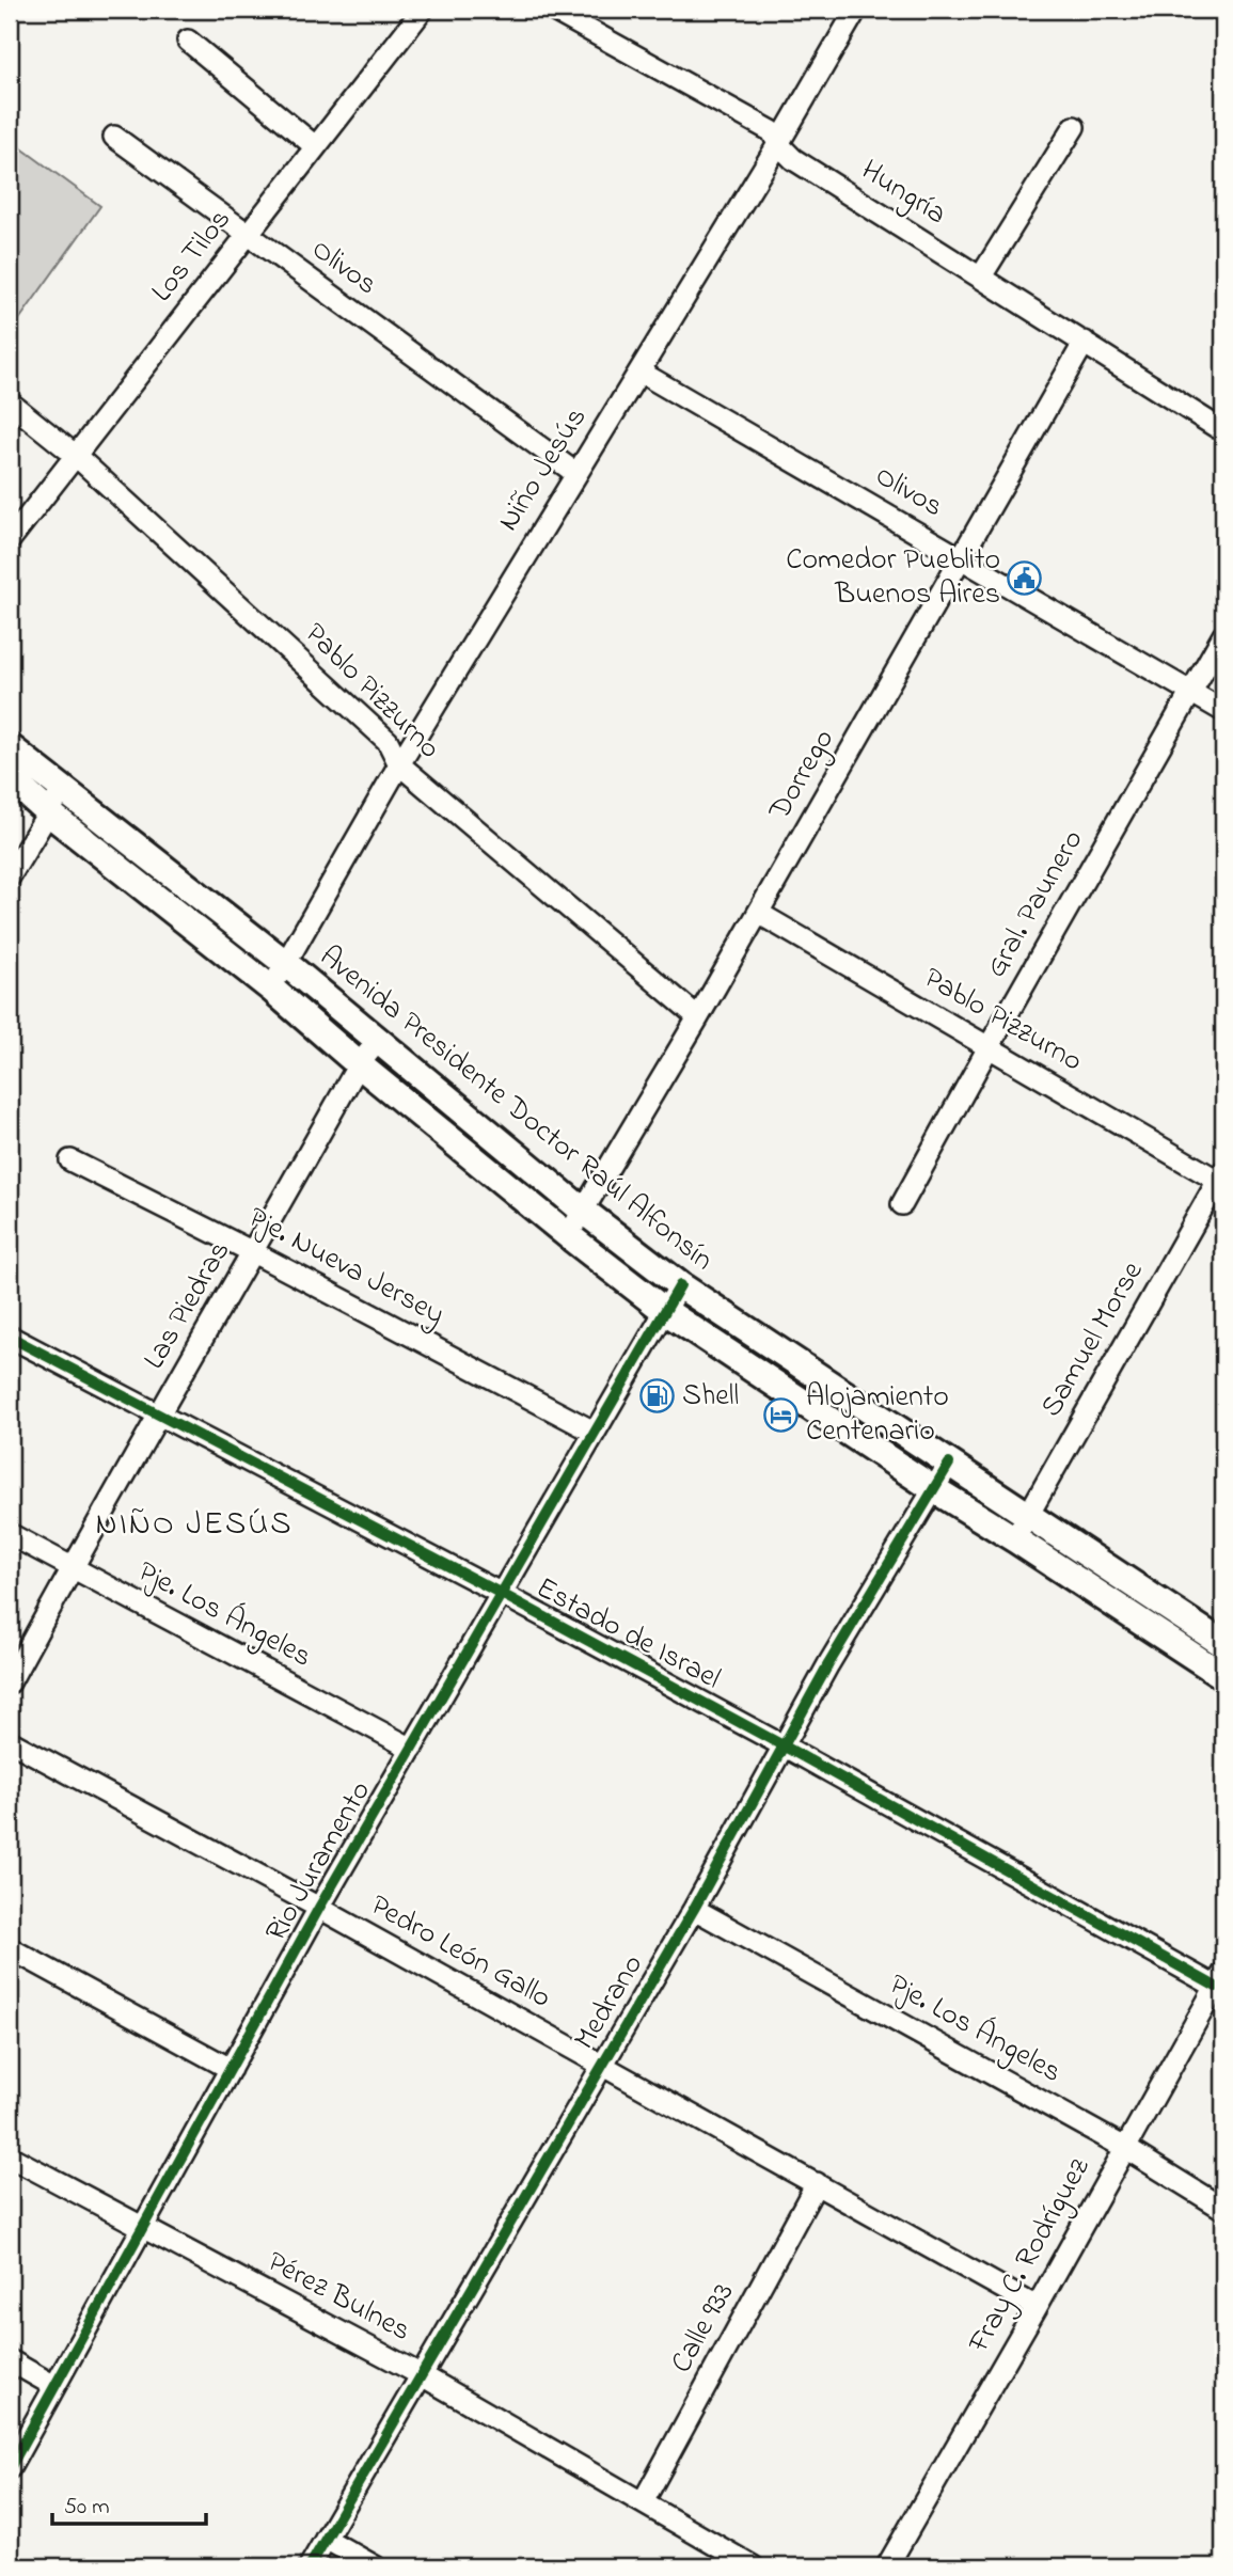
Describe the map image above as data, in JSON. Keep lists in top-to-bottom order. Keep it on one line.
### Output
{"streets":{"main road":["Avenida Presidente Doctor Raúl Alfonsín"],"street":["Hungría","Los Tilos","Olivos","Niño Jesús","Pablo Pizzurno","Dorrego","Gral. Paunero","Pje. Nueva Jersey","Las Piedras","Samuel Morse","Pje. Los Ángeles","Estado de Israel","Rio Juramento","Pedro León Gallo","Medrano","Fray C. Rodríguez","Pérez Bulnes","Calle 933"]},"crossings":[["Hungría","Niño Jesús"],["Hungría","Dorrego"],["Los Tilos","Olivos"],["Los Tilos","Pablo Pizzurno"],["Olivos","Niño Jesús"],["Olivos","Dorrego"],["Olivos","Gral. Paunero"],["Niño Jesús","Pablo Pizzurno"],["Niño Jesús","Avenida Presidente Doctor Raúl Alfonsín"],["Pablo Pizzurno","Dorrego"],["Pablo Pizzurno","Gral. Paunero"],["Pablo Pizzurno","Samuel Morse"],["Dorrego","Avenida Presidente Doctor Raúl Alfonsín"],["Avenida Presidente Doctor Raúl Alfonsín","Las Piedras"],["Avenida Presidente Doctor Raúl Alfonsín","Samuel Morse"],["Avenida Presidente Doctor Raúl Alfonsín","Rio Juramento"],["Avenida Presidente Doctor Raúl Alfonsín","Medrano"],["Pje. Nueva Jersey","Las Piedras"],["Pje. Nueva Jersey","Rio Juramento"],["Las Piedras","Pje. Los Ángeles"],["Las Piedras","Estado de Israel"],["Pje. Los Ángeles","Rio Juramento"],["Pje. Los Ángeles","Medrano"],["Pje. Los Ángeles","Fray C. Rodríguez"],["Estado de Israel","Rio Juramento"],["Estado de Israel","Medrano"],["Estado de Israel","Fray C. Rodríguez"],["Rio Juramento","Pedro León Gallo"],["Rio Juramento","Pérez Bulnes"],["Pedro León Gallo","Medrano"],["Pedro León Gallo","Fray C. Rodríguez"],["Pedro León Gallo","Calle 933"],["Medrano","Pérez Bulnes"],["Pérez Bulnes","Calle 933"]],"districts":["NIÑO JESÚS"],"places":{"public building":["Comedor Pueblito Buenos Aires"],"fuel station":["Shell"],"hotel":["Alojamiento Centenario"]},"scale_bar":"50 m"}
